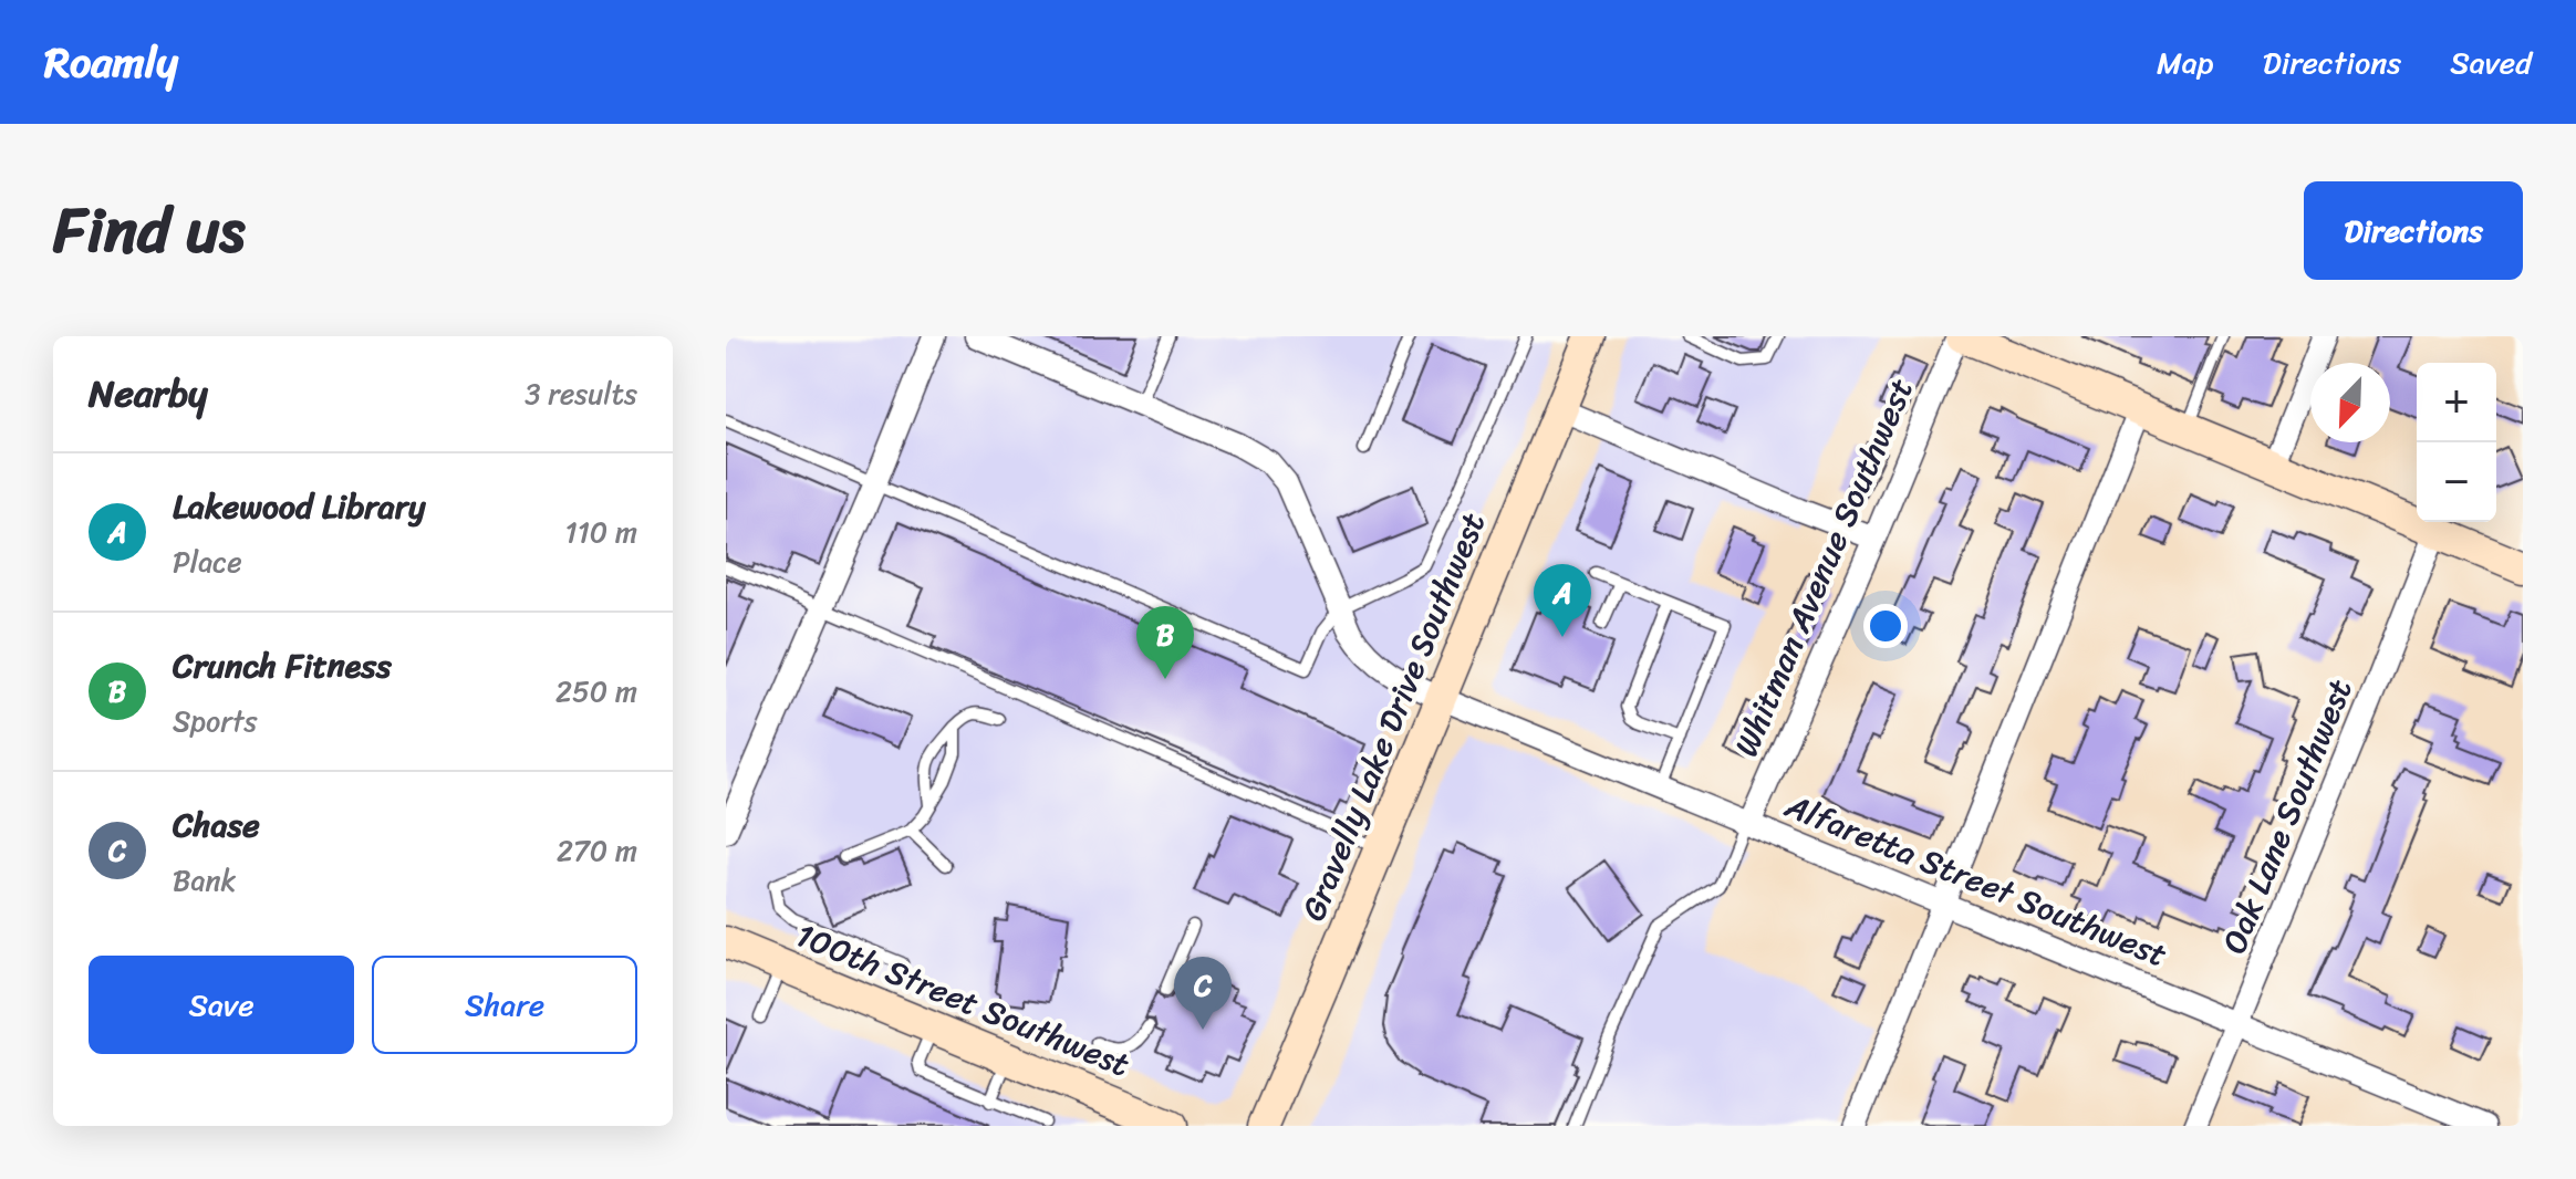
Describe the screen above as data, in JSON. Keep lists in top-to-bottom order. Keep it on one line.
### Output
{"streets":{"main road":["Gravelly Lake Drive Southwest","100th Street Southwest"],"street":["Whitman Avenue Southwest","Oak Lane Southwest","Alfaretta Street Southwest"]},"crossings":[["Whitman Avenue Southwest","Alfaretta Street Southwest"],["Gravelly Lake Drive Southwest","Alfaretta Street Southwest"],["Oak Lane Southwest","Alfaretta Street Southwest"]],"north":"bottom left","page":{"header":"Roamly","nav":["Map","Directions","Saved"],"title":"Find us","buttons":["Directions",["Save","Share"]],"heading":["Nearby","3 results"],"map_buttons":["+","−"],"list":[{"mark":"A","name":"Lakewood Library","note":"Place","value":"110 m"},{"mark":"B","name":"Crunch Fitness","note":"Sports","value":"250 m"},{"mark":"C","name":"Chase","note":"Bank","value":"270 m"}],"pins":["A","B","C"]}}
